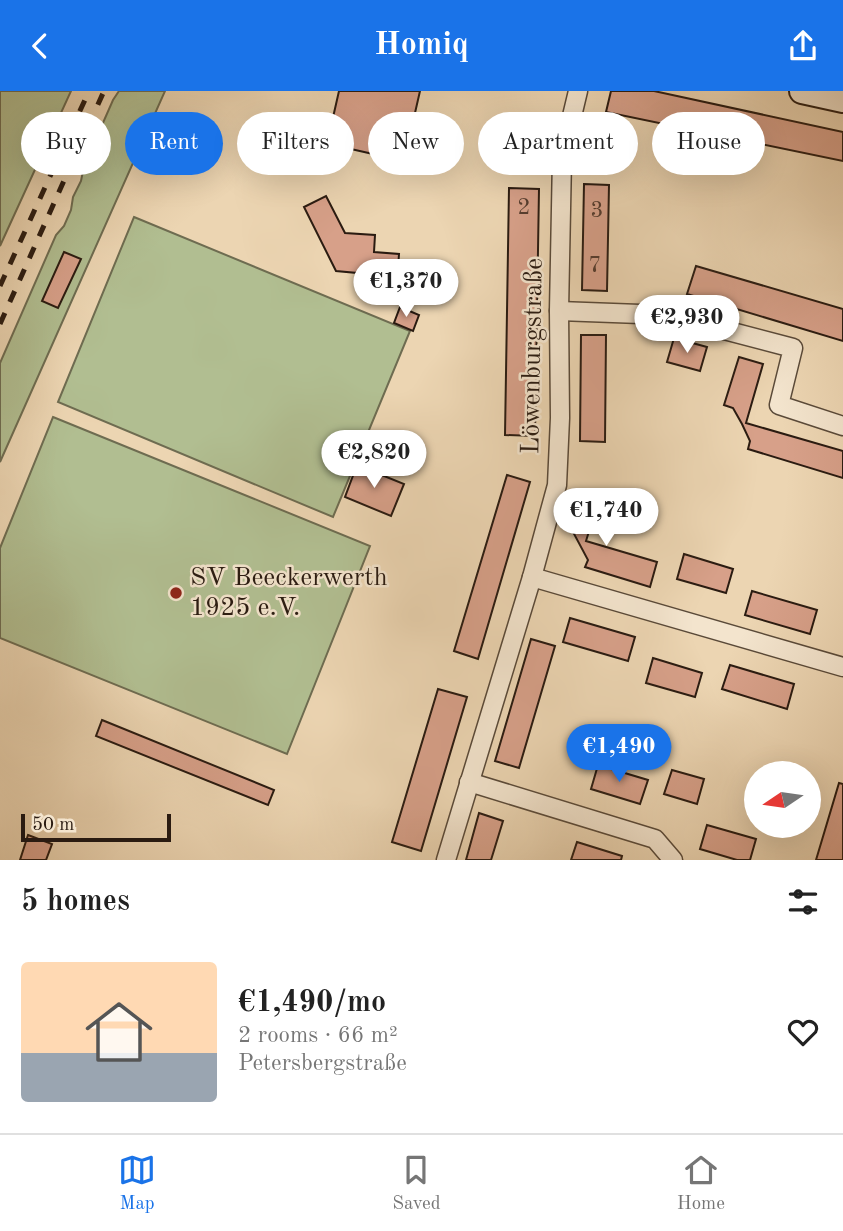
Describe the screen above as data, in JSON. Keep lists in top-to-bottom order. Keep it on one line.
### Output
{"streets":{"street":["Löwenburgstraße"]},"places":["SV Beeckerwerth 1925 e.V."],"house_numbers":["2","3","7"],"scale_bar":"50 m","north":"left","page":{"header":"Homiq","chip":["Buy","Rent","Filters","New","Apartment","House"],"price":["€1,370","€2,930","€2,820","€1,740","€1,490"],"scale":"50 m","heading":"5 homes","list":[{"name":"€1,490/mo","note":"2 rooms · 66 m² · Petersbergstraße"}],"tabs":["Map","Saved","Home"]}}
